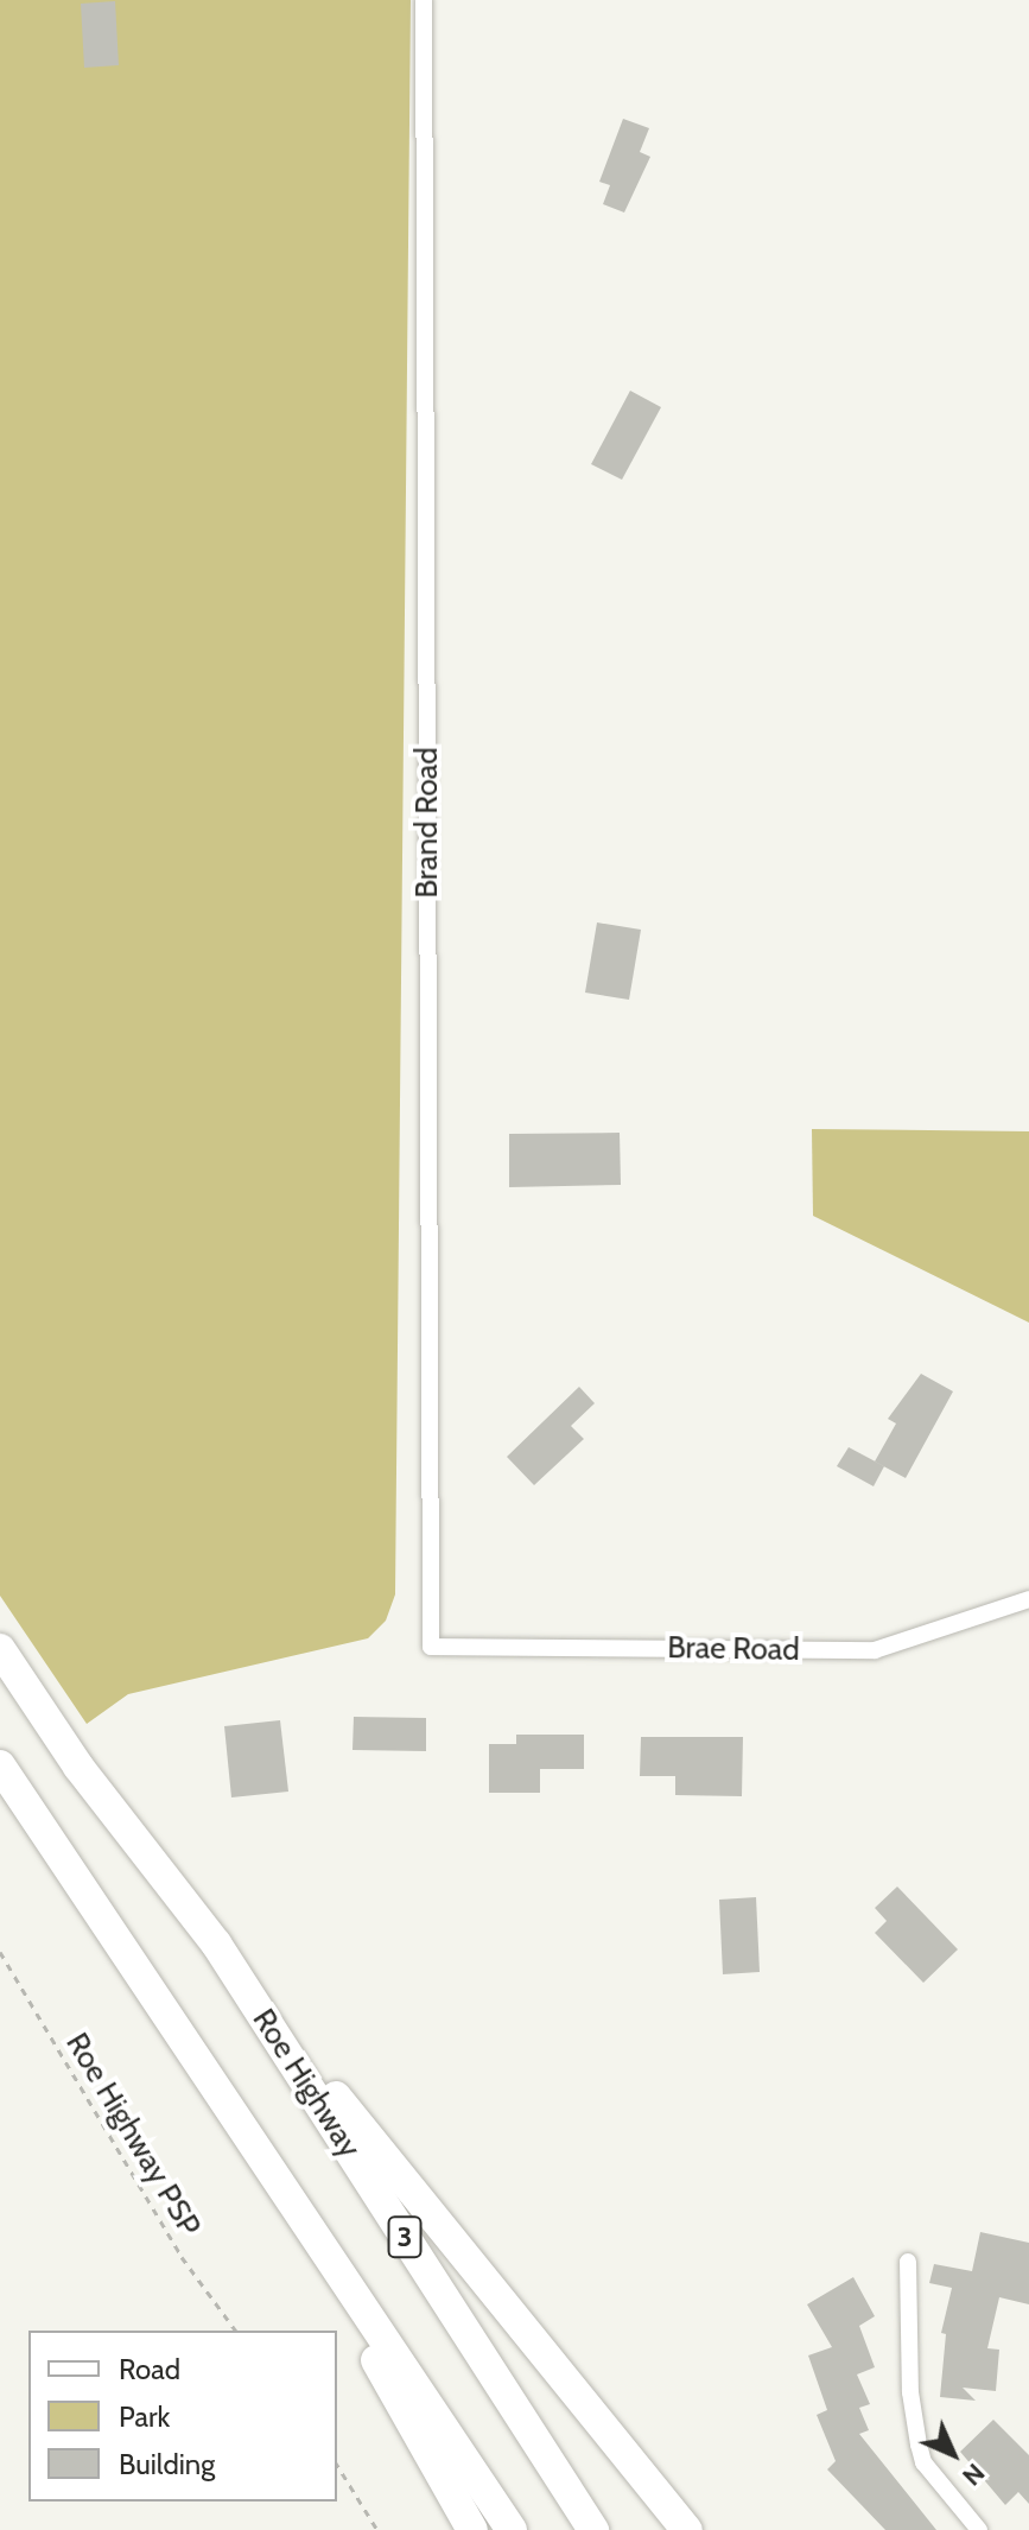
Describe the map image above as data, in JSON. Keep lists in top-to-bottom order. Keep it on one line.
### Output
{"streets":{"highway":["Roe Highway","3"],"street":["Brand Road","Brae Road"],"path":["Roe Highway PSP"]},"crossings":[["Brand Road","Brae Road"]],"legend":["Road","Park","Building"],"north":"bottom right"}
